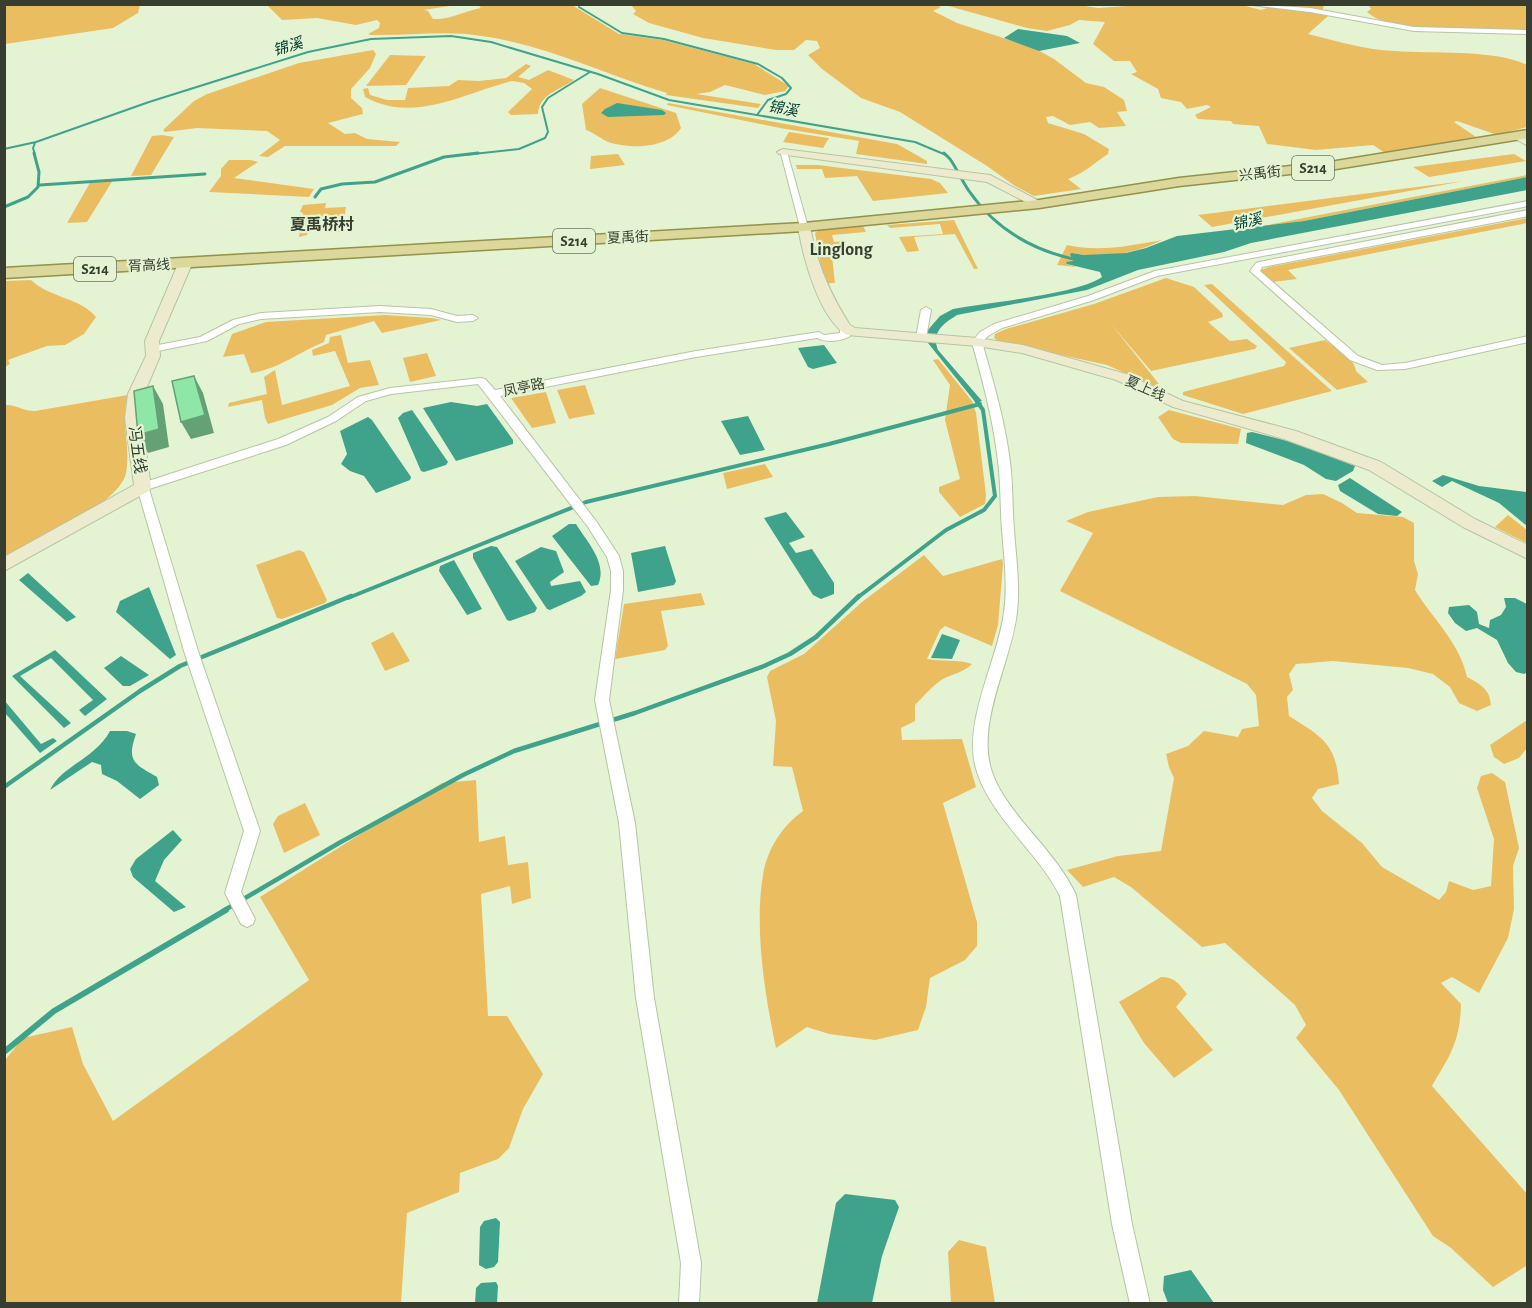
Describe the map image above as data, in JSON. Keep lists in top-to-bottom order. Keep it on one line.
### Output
{"streets":{"main road":["S214","兴禹街","夏禹街","胥高线"],"street":["凤亭路","夏上线","冯五线"]},"crossings":[["兴禹街","夏禹街"],["夏禹街","胥高线"],["夏禹街","冯五线"],["胥高线","冯五线"],["凤亭路","夏上线"],["凤亭路","冯五线"]],"districts":["夏禹桥村","Linglong"],"water":["锦溪"]}
